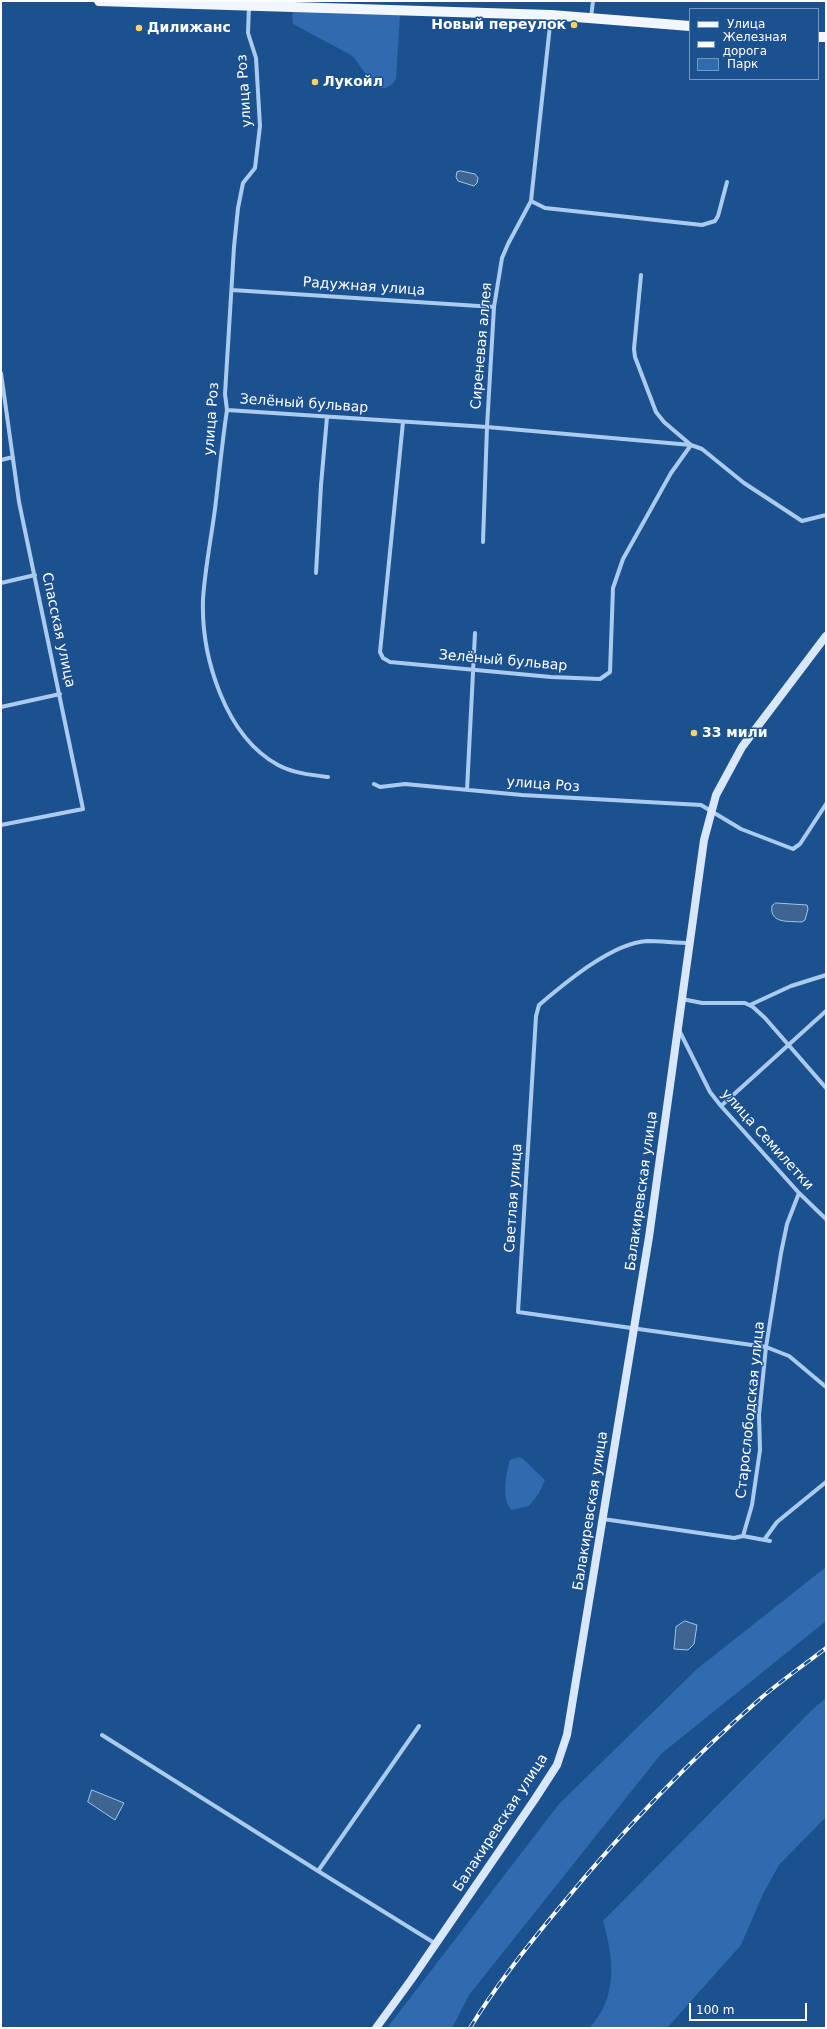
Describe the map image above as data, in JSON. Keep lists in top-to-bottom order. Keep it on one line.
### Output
{"streets":{"street":["улица Роз","Радужная улица","Сиреневая аллея","Зелёный бульвар","Спасская улица","улица Семилетки","Балакиревская улица","Светлая улица","Старослободская улица"]},"crossings":[["улица Роз","Радужная улица"],["улица Роз","Зелёный бульвар"],["улица Роз","Балакиревская улица"],["Радужная улица","Сиреневая аллея"],["Сиреневая аллея","Зелёный бульвар"],["улица Семилетки","Балакиревская улица"],["улица Семилетки","Старослободская улица"],["Балакиревская улица","Светлая улица"],["Светлая улица","Старослободская улица"]],"places":["Новый переулок","Дилижанс","Лукойл","33 мили"],"legend":["Улица","Железная дорога","Парк"],"scale_bar":"100 m"}
